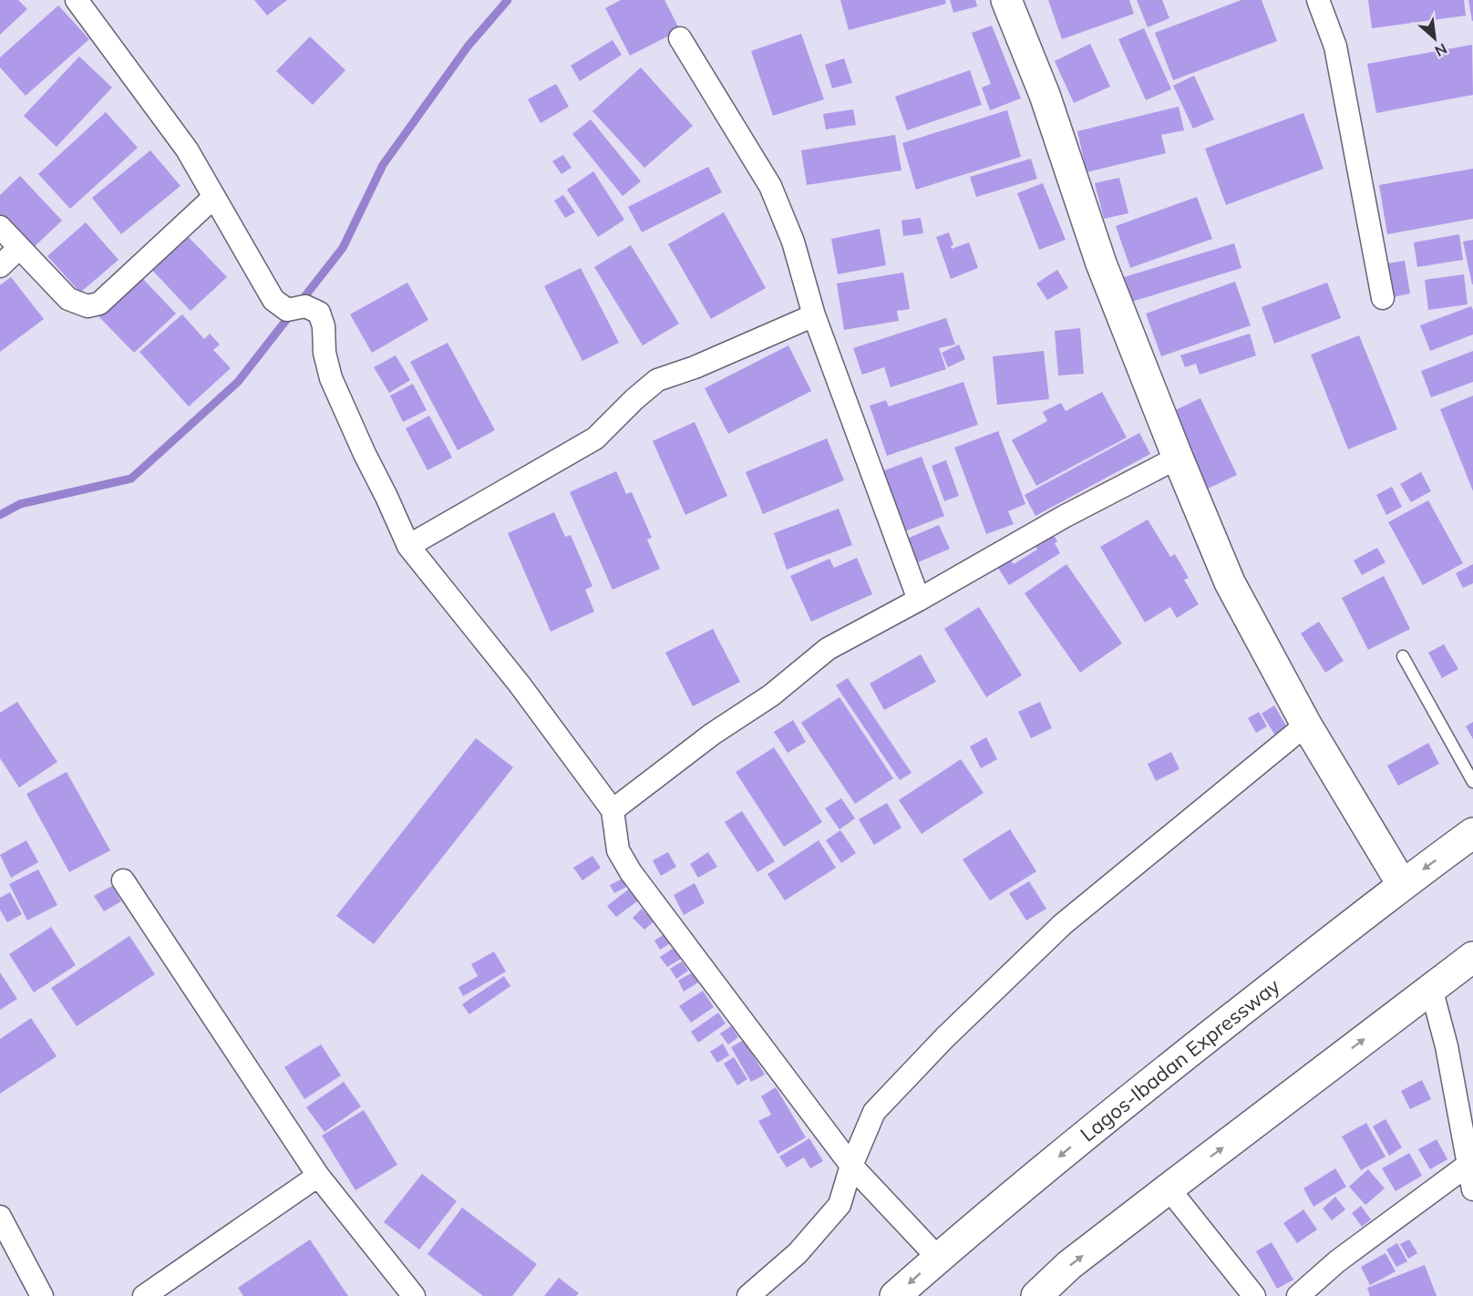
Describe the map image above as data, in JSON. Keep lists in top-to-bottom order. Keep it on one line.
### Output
{"streets":{"main road":["Lagos-Ibadan Expressway"]},"north":"bottom right"}
